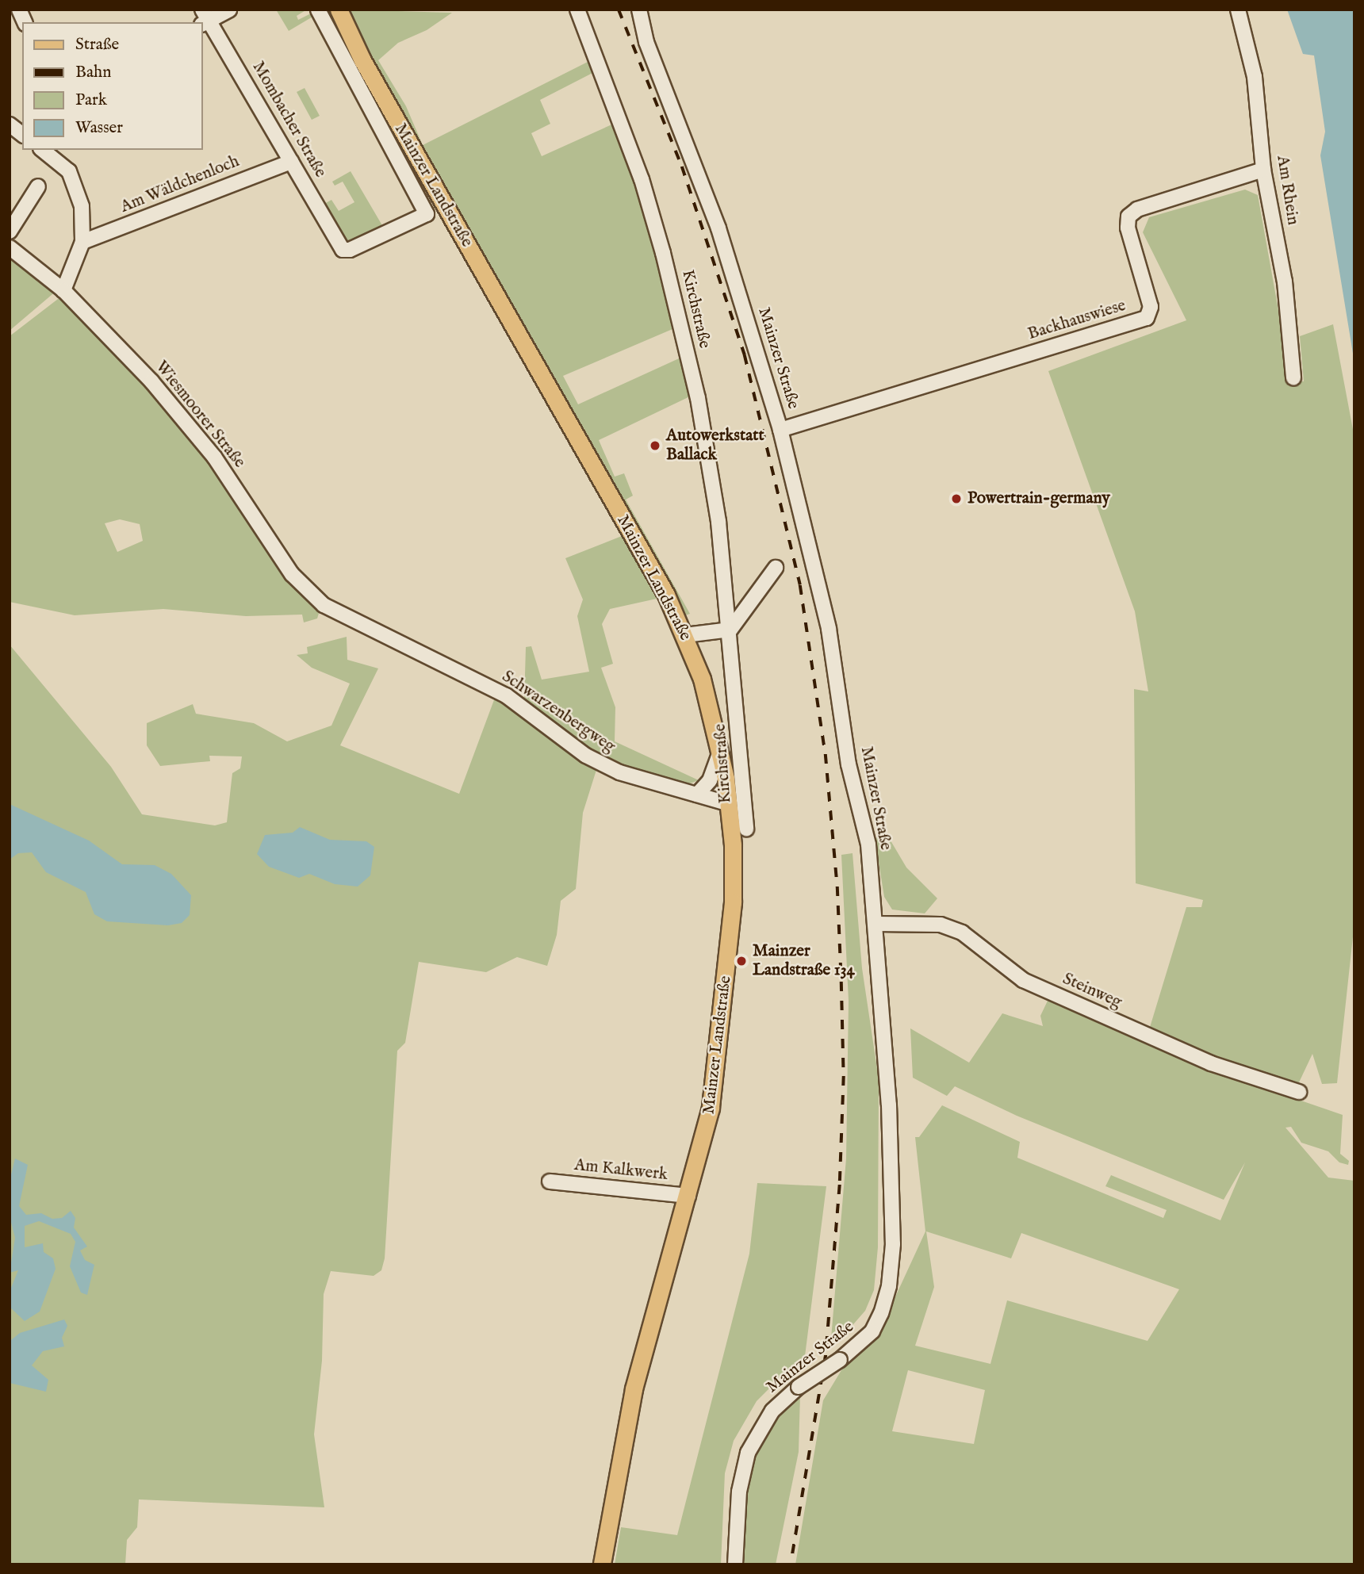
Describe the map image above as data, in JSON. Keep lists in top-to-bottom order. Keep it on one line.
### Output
{"streets":{"main road":["Mainzer Landstraße"],"street":["Mombacher Straße","Am Wäldchenloch","Am Rhein","Kirchstraße","Backhauswiese","Mainzer Straße","Wiesmoorer Straße","Schwarzenbergweg","Steinweg","Am Kalkwerk"]},"crossings":[["Mombacher Straße","Am Wäldchenloch"],["Mainzer Landstraße","Schwarzenbergweg"],["Mainzer Landstraße","Am Kalkwerk"],["Am Rhein","Backhauswiese"],["Backhauswiese","Mainzer Straße"],["Mainzer Straße","Steinweg"],["Wiesmoorer Straße","Schwarzenbergweg"]],"places":["Autowerkstatt Ballack","Powertrain-germany","Mainzer Landstraße 134"],"legend":["Straße","Bahn","Park","Wasser"]}
